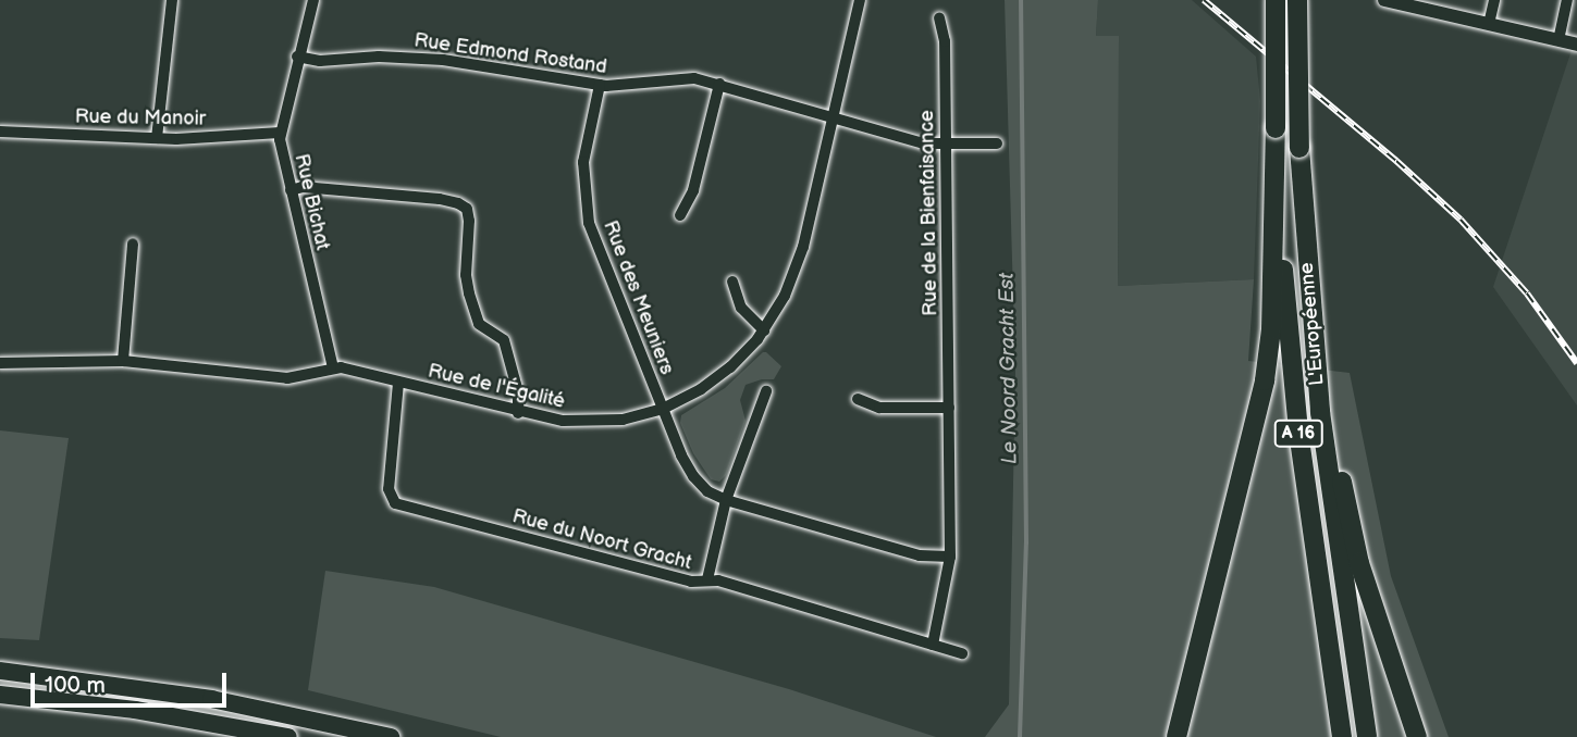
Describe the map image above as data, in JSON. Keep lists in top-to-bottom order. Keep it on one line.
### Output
{"streets":{"highway":["L'Européenne","A 16"],"street":["Rue Edmond Rostand","Rue du Manoir","Rue Bichat","Rue de la Bienfaisance","Rue des Meuniers","Rue de l'Égalité","Rue du Noort Gracht"]},"crossings":[["Rue Edmond Rostand","Rue Bichat"],["Rue Edmond Rostand","Rue de la Bienfaisance"],["Rue Edmond Rostand","Rue des Meuniers"],["Rue Edmond Rostand","Rue de l'Égalité"],["Rue du Manoir","Rue Bichat"],["Rue Bichat","Rue de l'Égalité"],["Rue de la Bienfaisance","Rue des Meuniers"],["Rue de la Bienfaisance","Rue du Noort Gracht"],["Rue des Meuniers","Rue de l'Égalité"],["Rue de l'Égalité","Rue du Noort Gracht"]],"water":["Le Noord Gracht Est"],"scale_bar":"100 m"}
